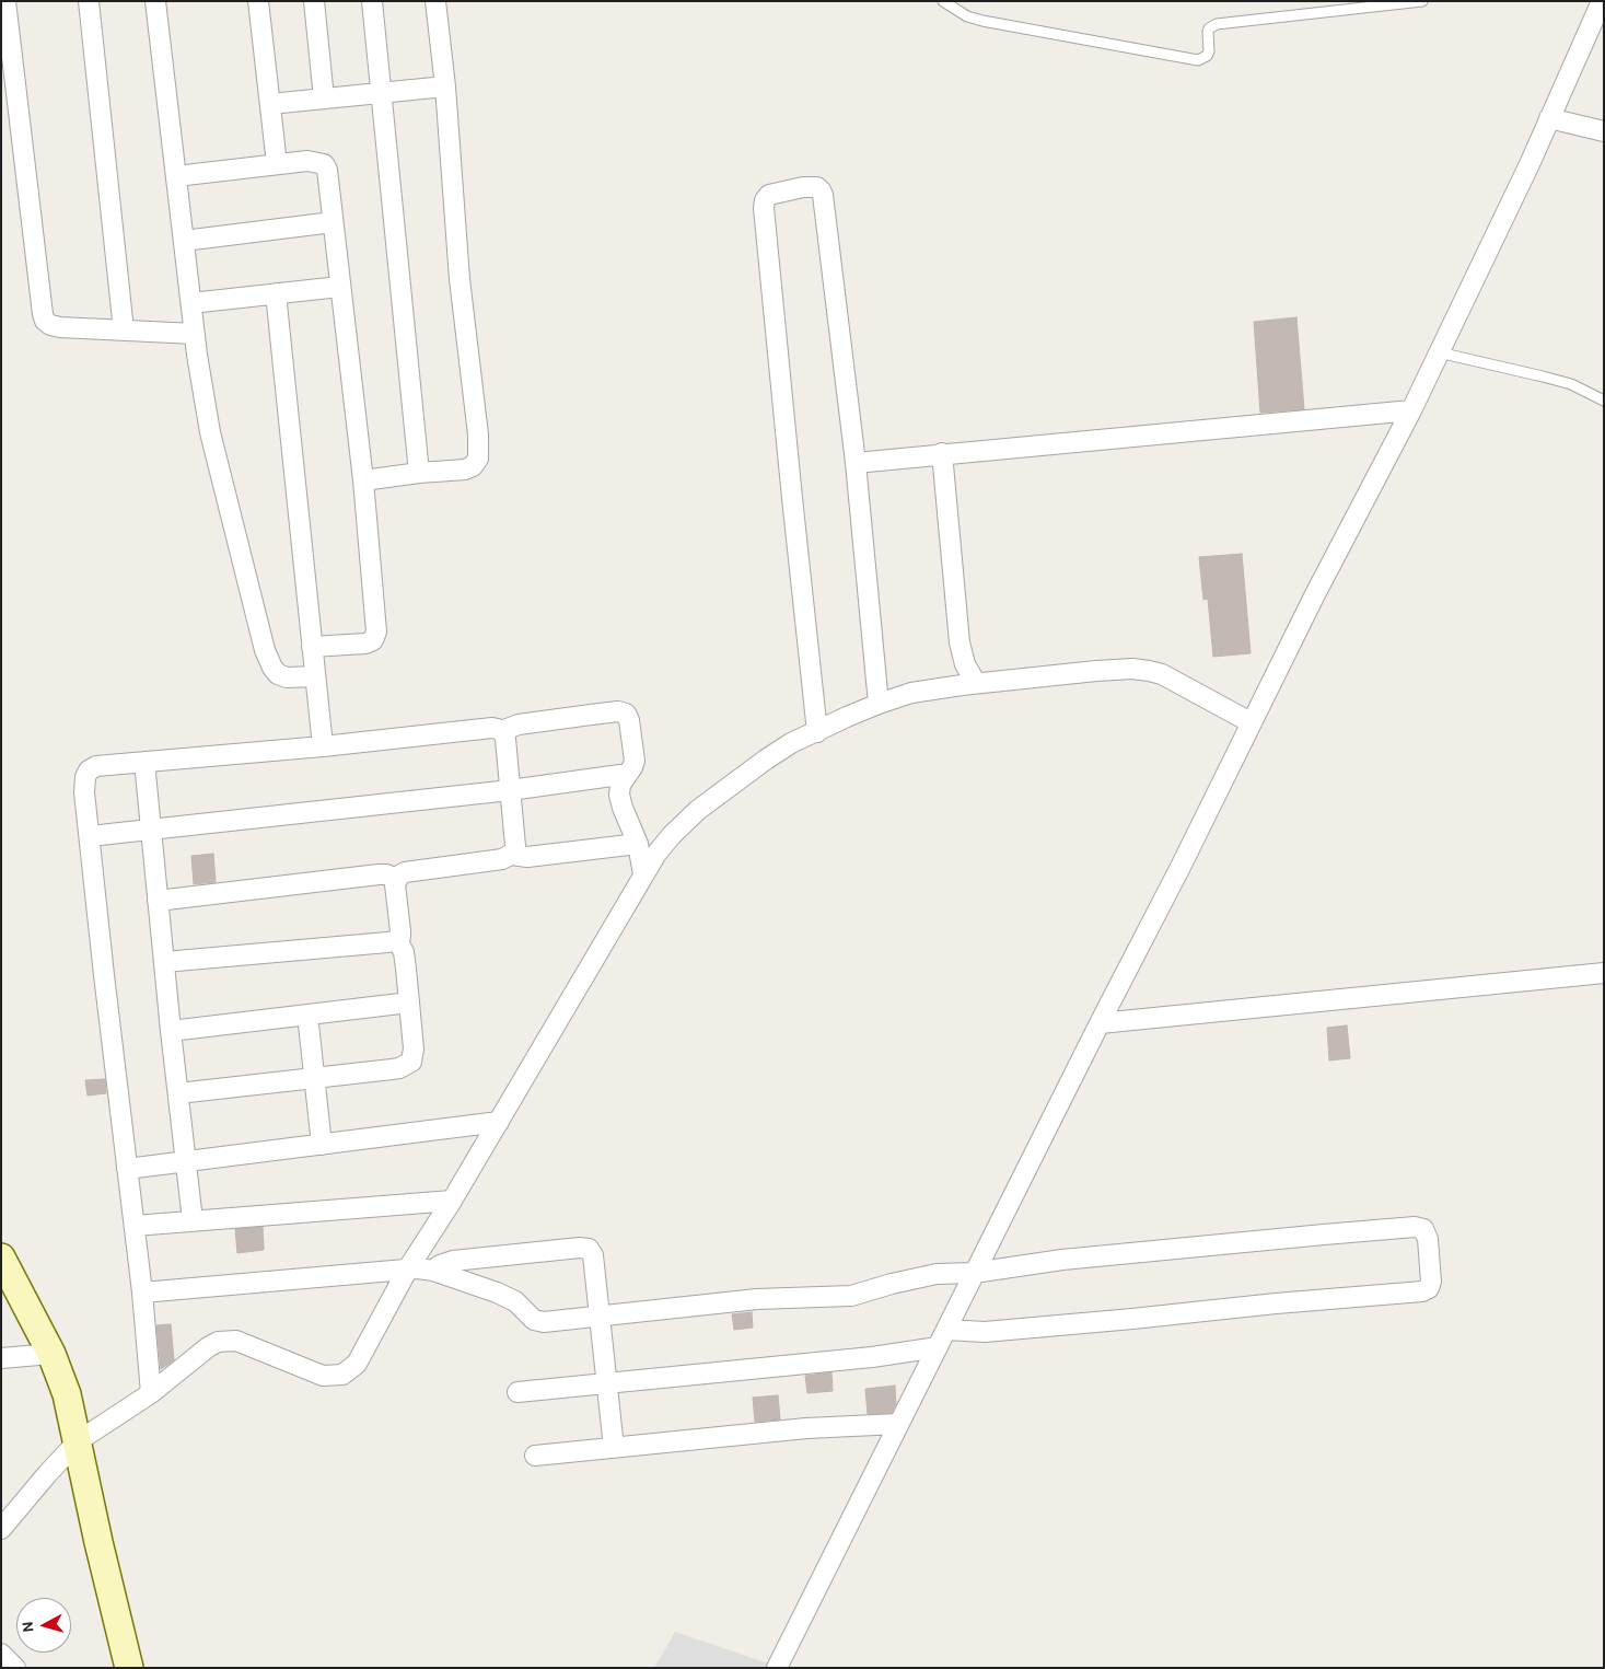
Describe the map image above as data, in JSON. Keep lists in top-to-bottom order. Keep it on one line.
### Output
{"north":"left"}
